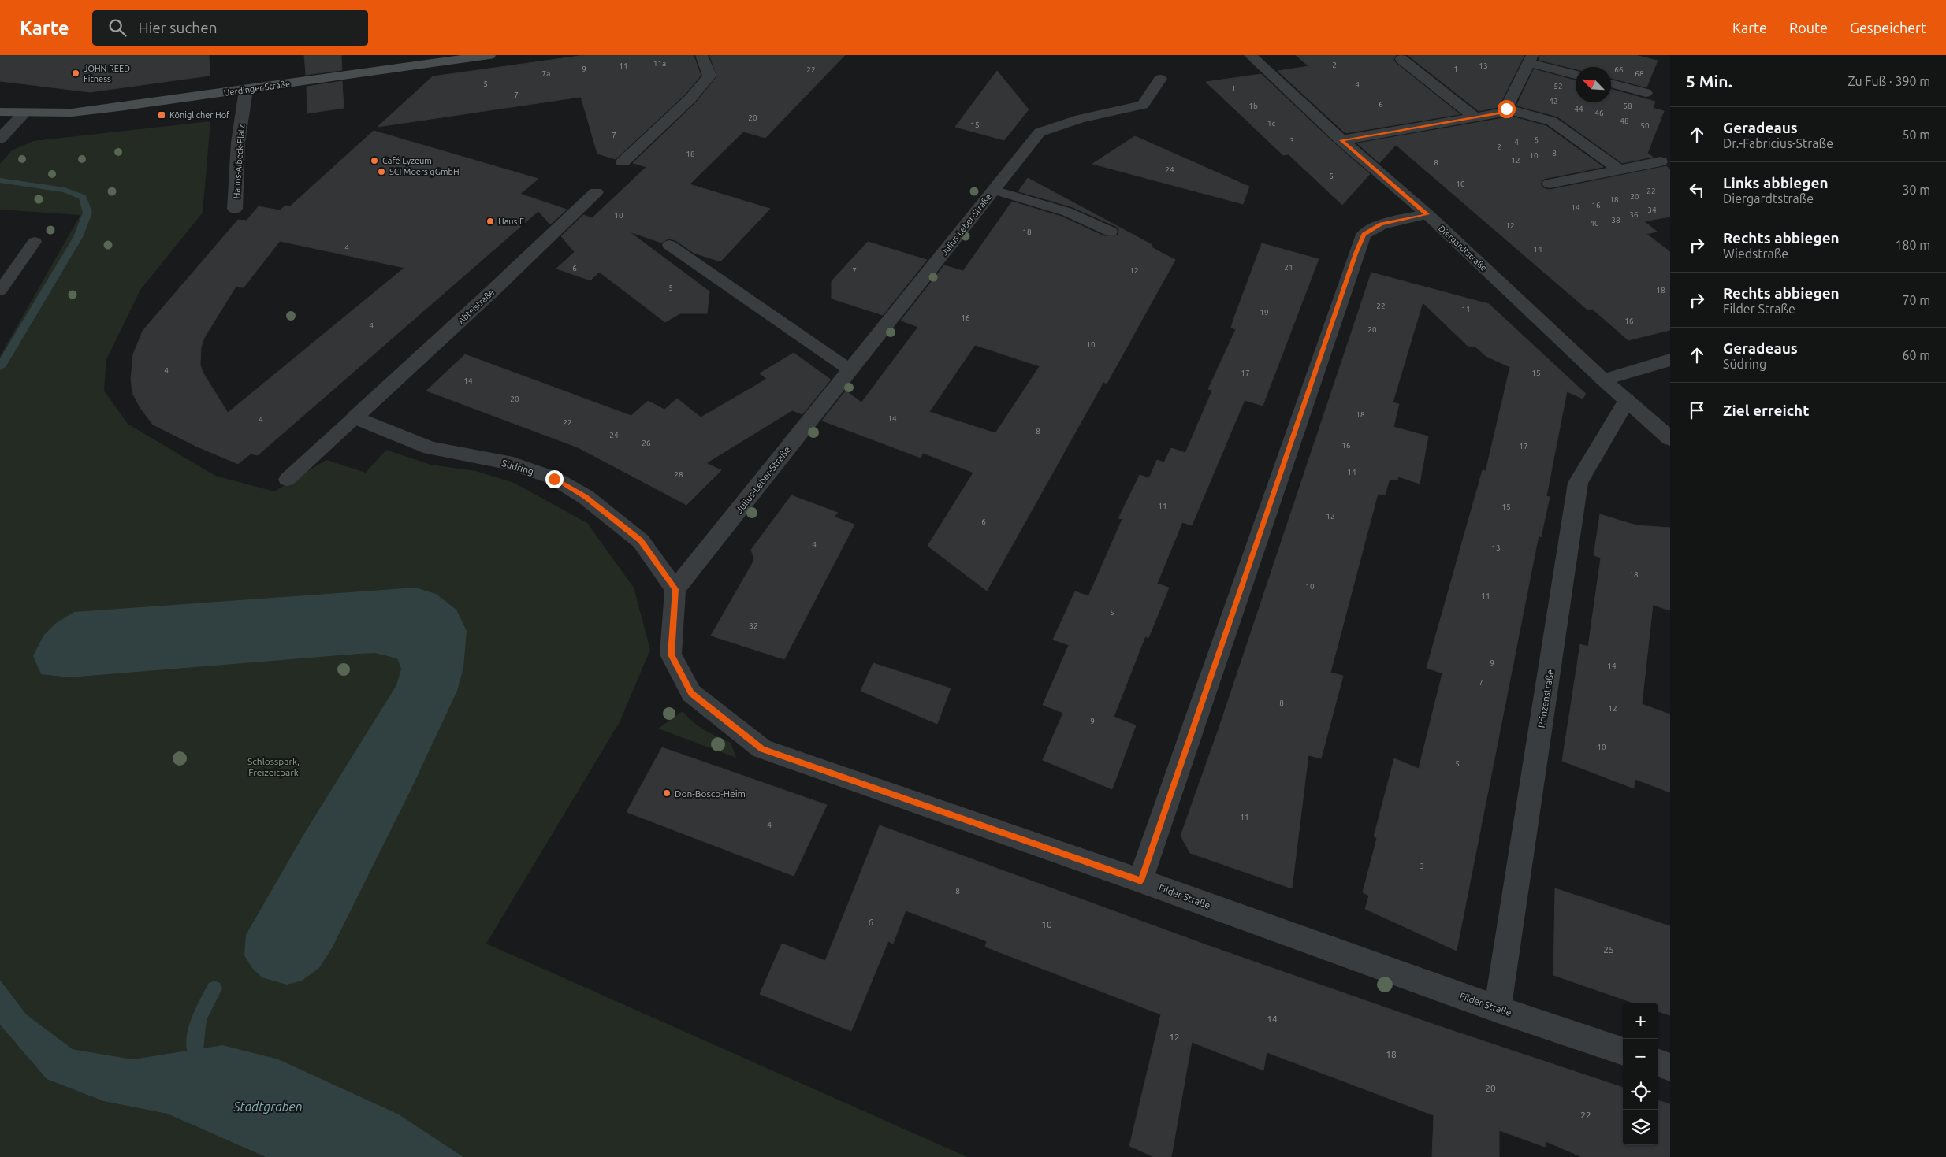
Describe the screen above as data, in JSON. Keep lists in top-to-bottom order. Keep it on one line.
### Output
{"streets":{"main road":["Uerdinger Straße"],"street":["Hanns-Albeck-Platz","Julius-Leber-Straße","Diergardtstraße","Abteistraße","Südring","Prinzenstraße","Filder Straße"]},"crossings":[["Uerdinger Straße","Hanns-Albeck-Platz"],["Julius-Leber-Straße","Südring"],["Julius-Leber-Straße","Filder Straße"],["Diergardtstraße","Prinzenstraße"],["Abteistraße","Südring"],["Südring","Filder Straße"],["Prinzenstraße","Filder Straße"]],"water":["Stadtgraben"],"parks":["Schlosspark, Freizeitpark"],"places":{"other":["JOHN REED Fitness","Café Lyzeum","SCI Moers gGmbH","Haus E","Don-Bosco-Heim"],"transit":["Königlicher Hof"]},"house_numbers":["11a","2","11","13","9","1","22","66","7a","68","5","4","52","1","7","42","6","1b","58","44","46","20","48","1c","15","50","7","6","3","4","2","8","18","10","12","8","24","5","10","22","20","18","16","14","34","36","10","38","40","12","18","4","14","21","6","7","12","5","18","22","11","19","16","16","4","20","10","4","17","15","14","20","18","14","4","22","8","24","26","16","17","14","28","11","15","12","6","4","13","18","10","11","5","32","9","14","7","8","12","9","10","5","11","4","3","8","6","10","25","14","12","18","20","22"],"north":"top left","page":{"header":"Karte","search":"Hier suchen","nav":["Karte","Route","Gespeichert"],"heading":["5 Min.","Zu Fuß · 390 m"],"list":[["Geradeaus","Dr.-Fabricius-Straße","50 m"],["Links abbiegen","Diergardtstraße","30 m"],["Rechts abbiegen","Wiedstraße","180 m"],["Rechts abbiegen","Filder Straße","70 m"],["Geradeaus","Südring","60 m"],"Ziel erreicht"],"map_buttons":["+","−"]}}
